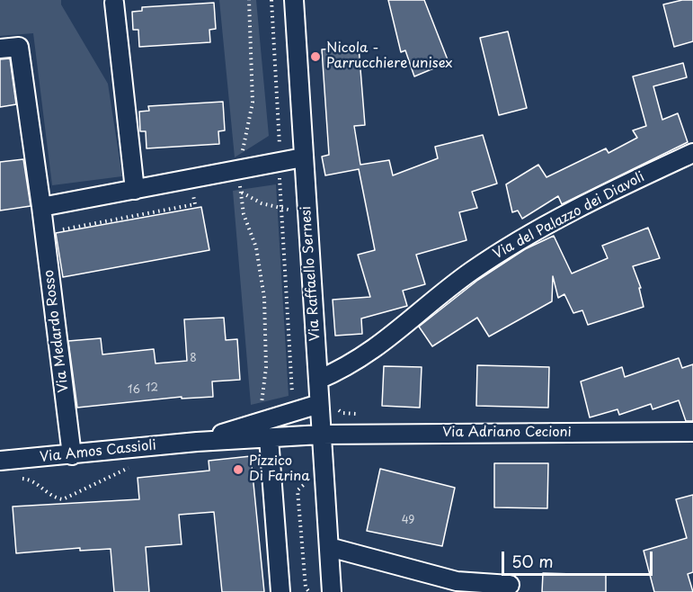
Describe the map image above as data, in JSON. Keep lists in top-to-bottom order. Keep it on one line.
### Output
{"streets":{"street":["Via del Palazzo dei Diavoli","Via Raffaello Sernesi","Via Medardo Rosso","Via Adriano Cecioni","Via Amos Cassioli"]},"crossings":[["Via del Palazzo dei Diavoli","Via Raffaello Sernesi"],["Via Raffaello Sernesi","Via Adriano Cecioni"],["Via Raffaello Sernesi","Via Amos Cassioli"],["Via Medardo Rosso","Via Amos Cassioli"],["Via Adriano Cecioni","Via Amos Cassioli"]],"places":["Nicola - Parrucchiere unisex","Pizzico Di Farina"],"house_numbers":["8","12","16","49"],"scale_bar":"50 m"}
